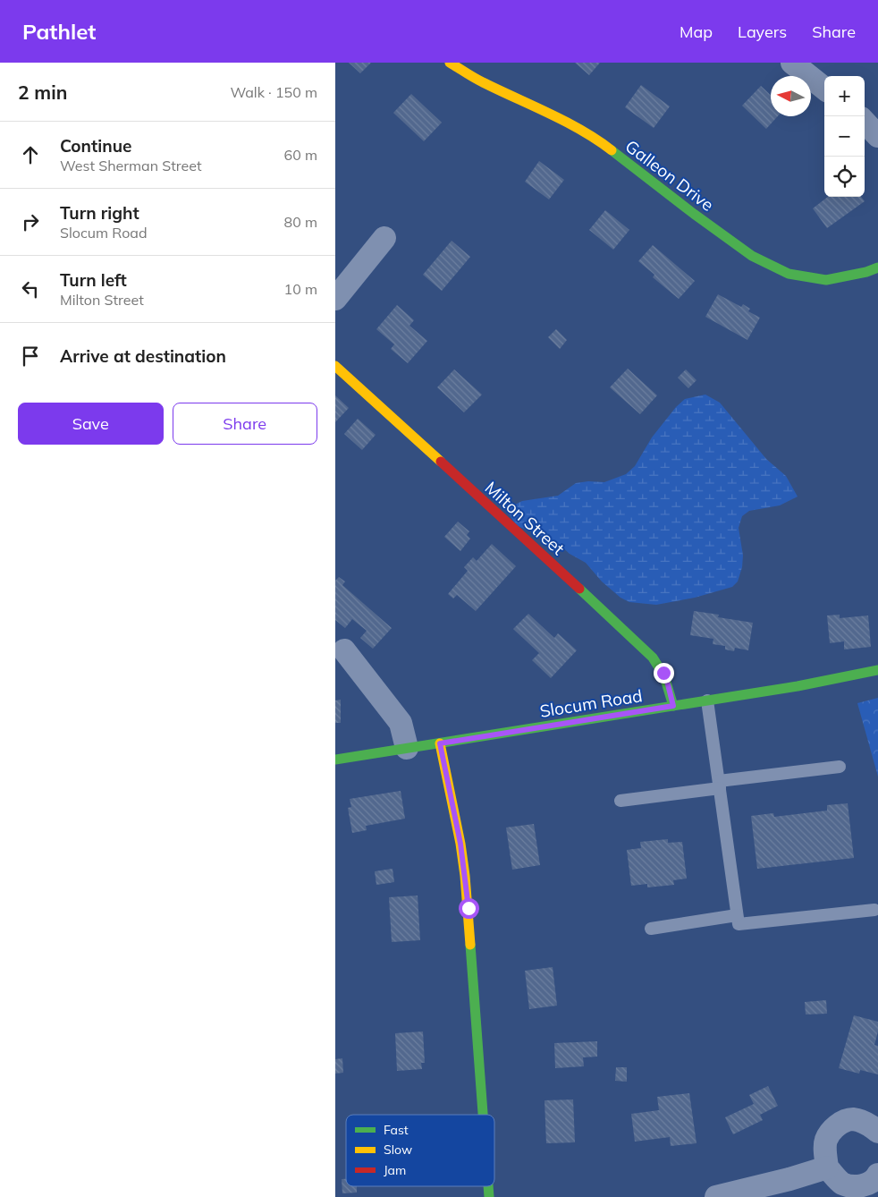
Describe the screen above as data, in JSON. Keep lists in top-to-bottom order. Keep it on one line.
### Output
{"streets":{"street":["Galleon Drive","Milton Street","Slocum Road"]},"crossings":[["Milton Street","Slocum Road"]],"legend":["Fast","Slow","Jam"],"north":"left","page":{"header":"Pathlet","nav":["Map","Layers","Share"],"heading":["2 min","Walk · 150 m"],"map_buttons":["+","−"],"list":[["Continue","West Sherman Street","60 m"],["Turn right","Slocum Road","80 m"],["Turn left","Milton Street","10 m"],"Arrive at destination"],"buttons":["Save","Share"]}}
